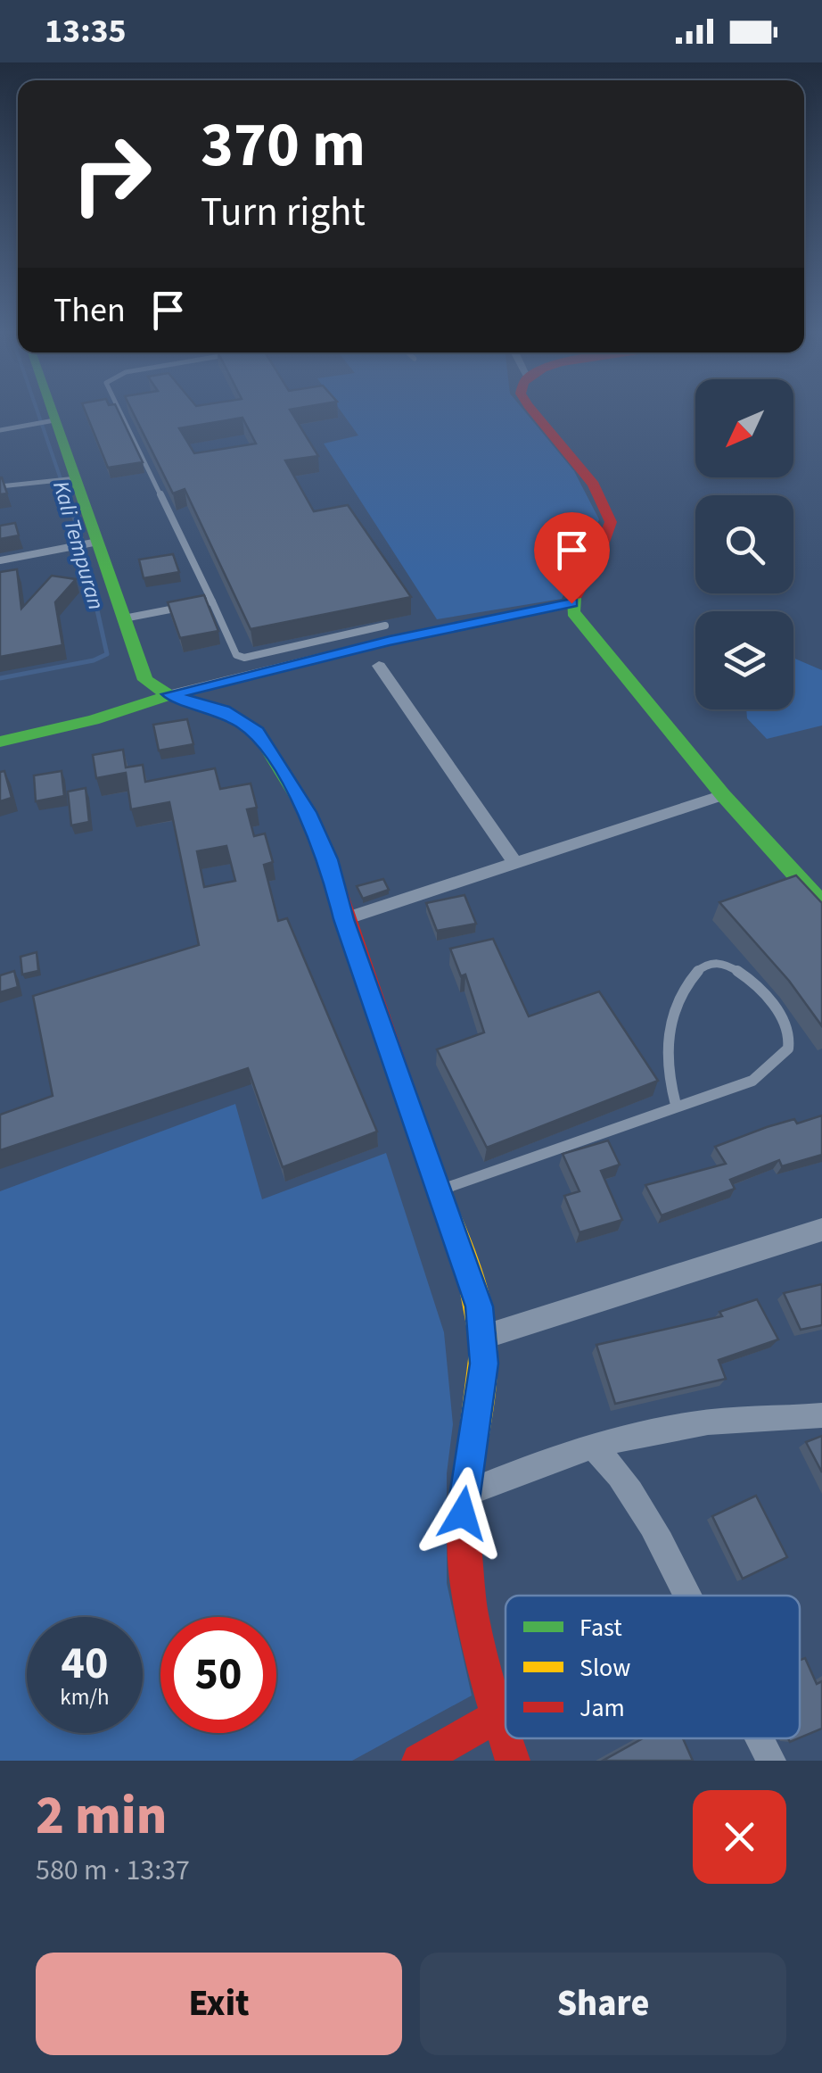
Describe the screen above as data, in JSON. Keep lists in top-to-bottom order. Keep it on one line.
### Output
{"water":["Kali Tempuran"],"legend":["Fast","Slow","Jam"],"north":"bottom left","page":{"status":"13:35","turn":["370 m","Turn right"],"then":"Then","speed":"40 km/h","limit":"50","heading":["2 min","580 m · 13:37"],"buttons":["Exit","Share"]}}
